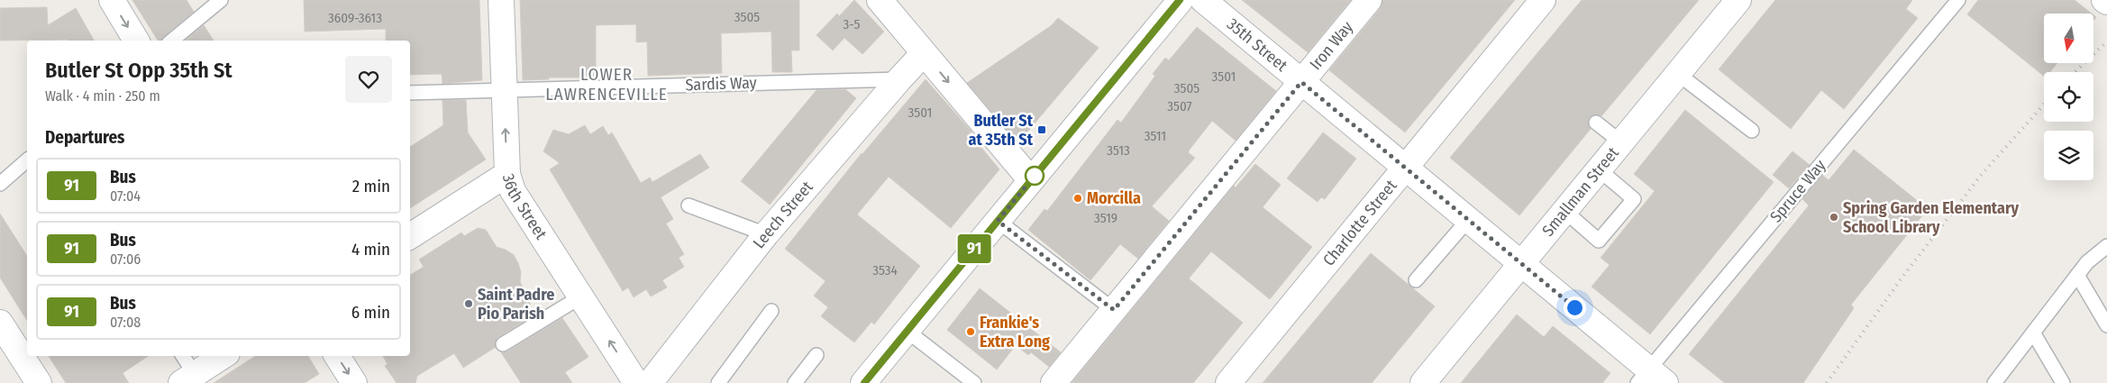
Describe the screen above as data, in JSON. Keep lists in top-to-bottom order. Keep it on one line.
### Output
{"streets":{"street":["35th Street","Iron Way","Smallman Street","36th Street","Leech Street","Charlotte Street"],"lane":["Sardis Way","Spruce Way"]},"crossings":[["35th Street","Iron Way"],["35th Street","Smallman Street"],["35th Street","Spruce Way"],["35th Street","Charlotte Street"],["Sardis Way","36th Street"],["Sardis Way","Leech Street"]],"one_way":["36th Street"],"districts":["LOWER LAWRENCEVILLE"],"places":{"transit":["Butler St at 35th St"],"other":["Morcilla","Spring Garden Elementary School Library","Saint Padre Pio Parish","Frankie's Extra Long"]},"lines":["bus line 91"],"house_numbers":["3505","3609-3613","3-5","3501","3505","3507","3501","3511","3513","3519","3534"],"north":"bottom","page":{"on_map":"91","heading":[["Butler St Opp 35th St","Walk · 4 min · 250 m"],"Departures"],"list":[{"mark":"91","name":"Bus","note":"07:04","value":"2 min"},{"mark":"91","name":"Bus","note":"07:06","value":"4 min"},{"mark":"91","name":"Bus","note":"07:08","value":"6 min"}]}}
